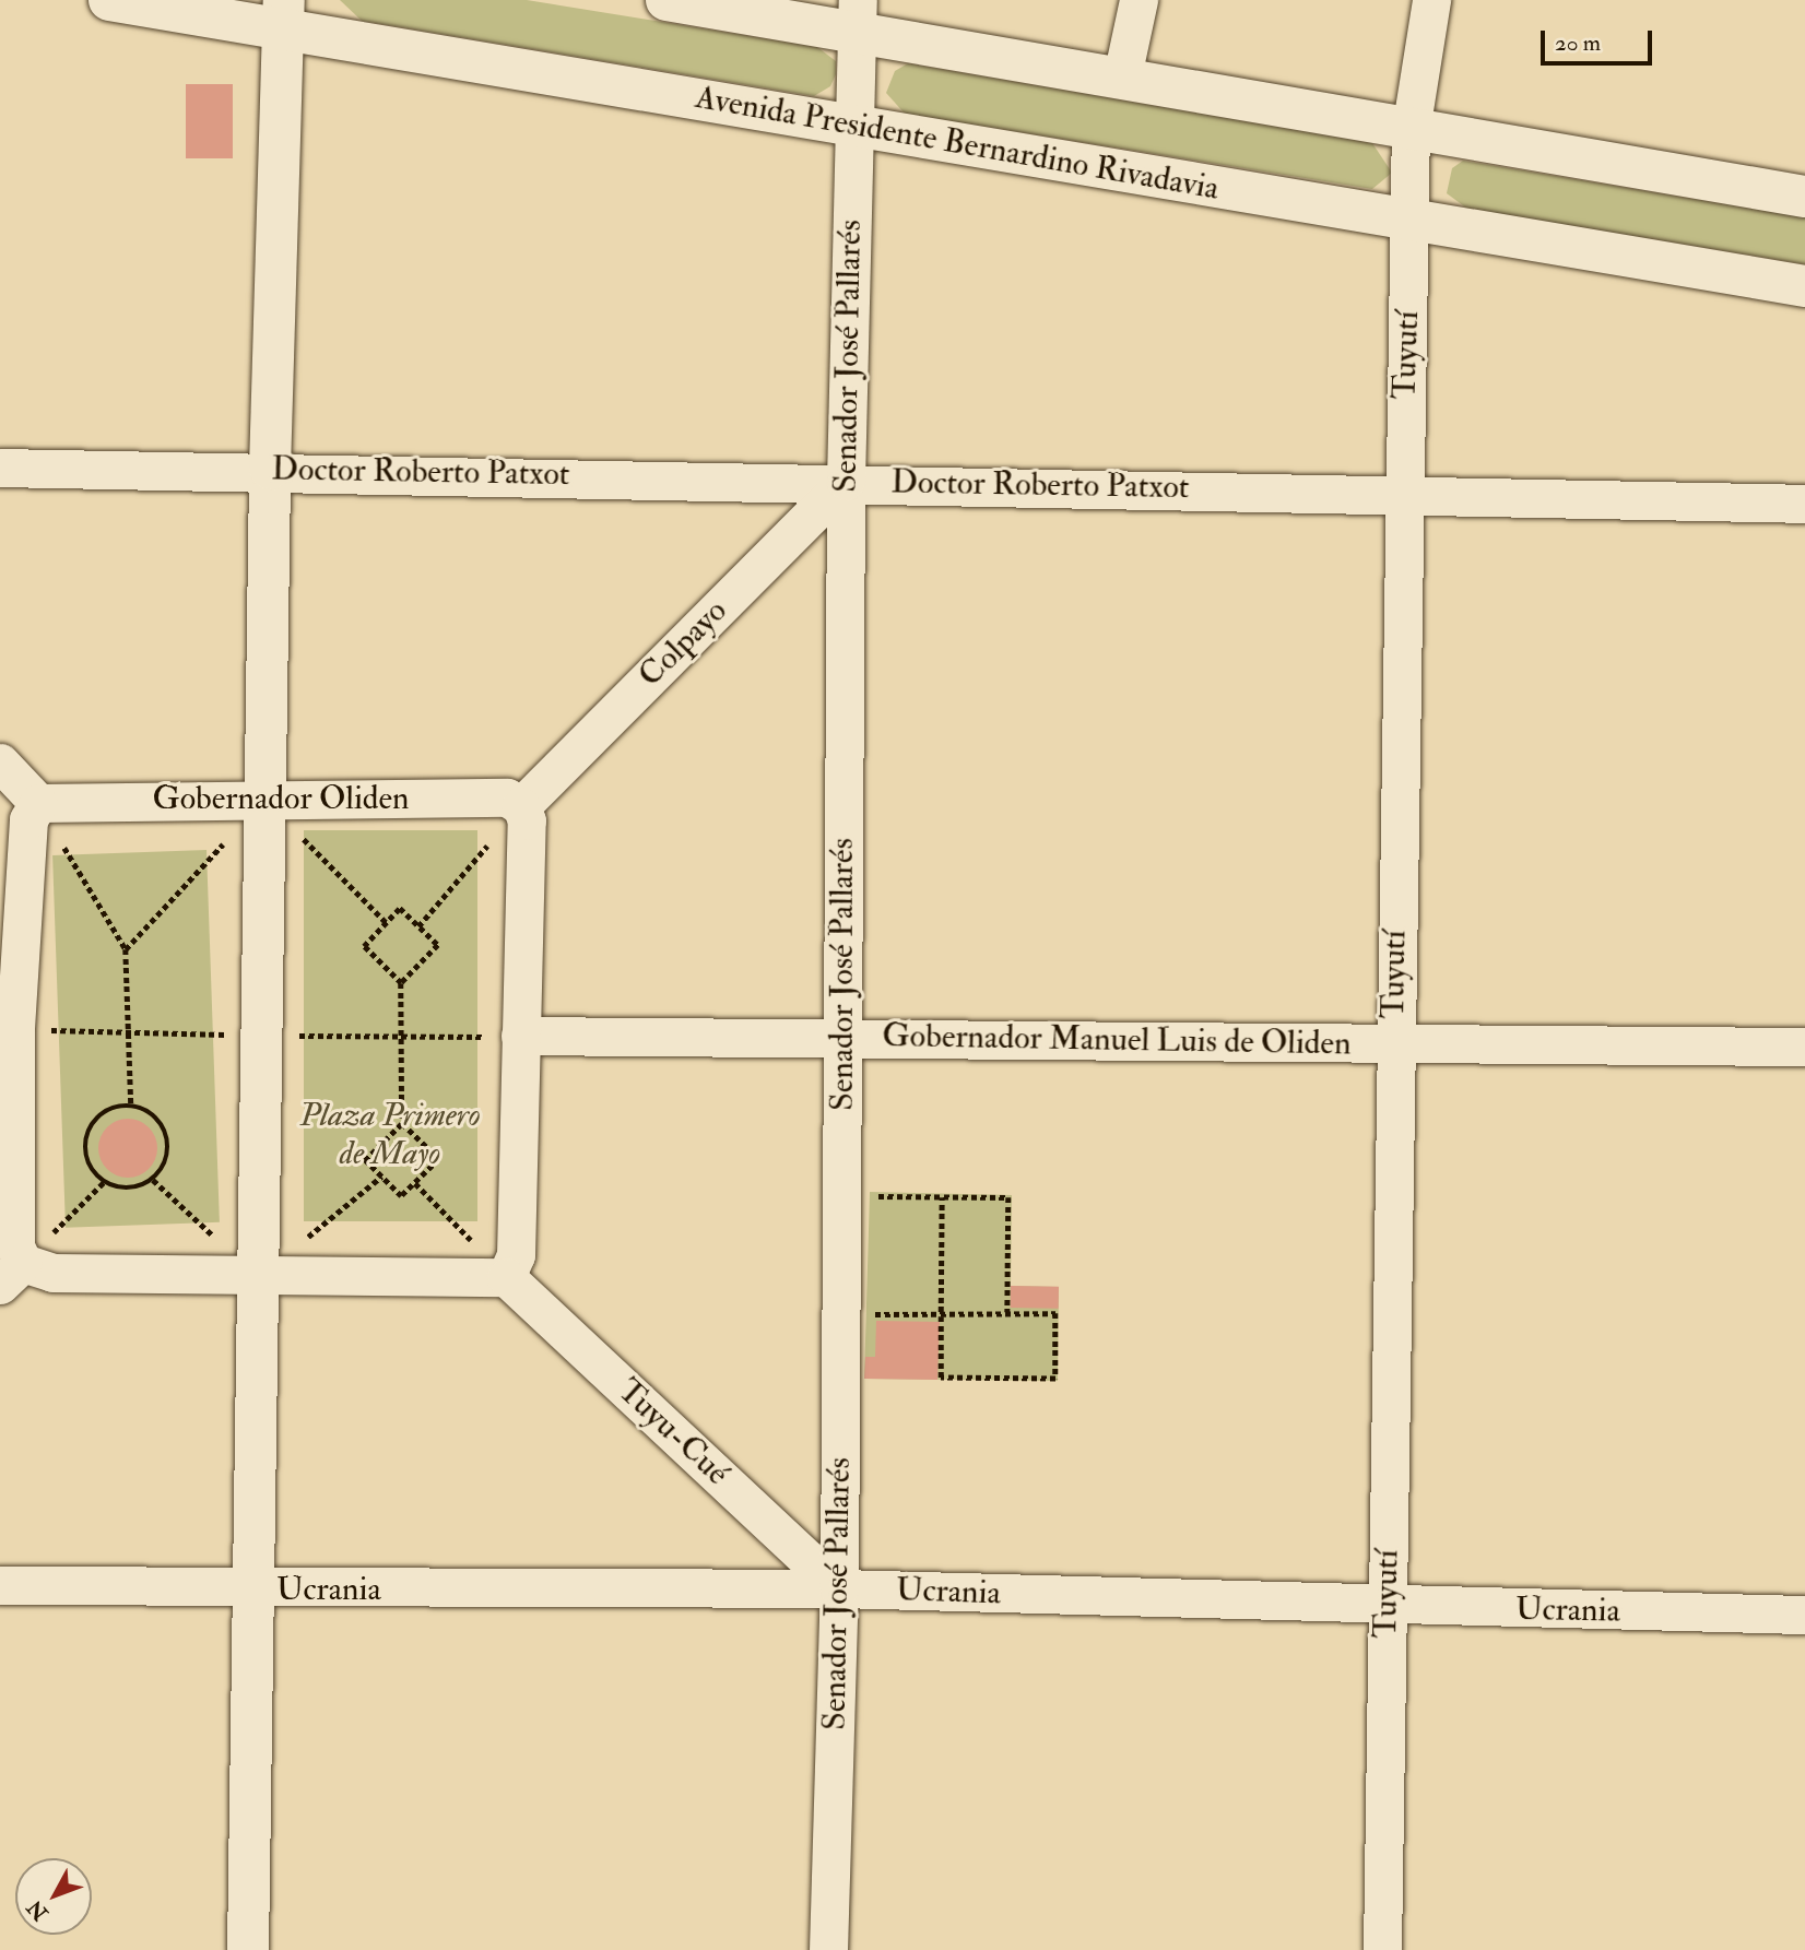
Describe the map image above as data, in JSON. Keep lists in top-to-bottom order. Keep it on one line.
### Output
{"streets":{"main road":["Avenida Presidente Bernardino Rivadavia"],"street":["Tuyutí","Senador José Pallarés","Doctor Roberto Patxot","Colpayo","Gobernador Oliden","Gobernador Manuel Luis de Oliden","Tuyu-Cué","Ucrania"]},"crossings":[["Avenida Presidente Bernardino Rivadavia","Tuyutí"],["Avenida Presidente Bernardino Rivadavia","Senador José Pallarés"],["Tuyutí","Doctor Roberto Patxot"],["Tuyutí","Gobernador Manuel Luis de Oliden"],["Tuyutí","Ucrania"],["Senador José Pallarés","Doctor Roberto Patxot"],["Senador José Pallarés","Colpayo"],["Senador José Pallarés","Gobernador Manuel Luis de Oliden"],["Senador José Pallarés","Tuyu-Cué"],["Senador José Pallarés","Ucrania"],["Doctor Roberto Patxot","Colpayo"],["Colpayo","Gobernador Oliden"],["Tuyu-Cué","Ucrania"]],"parks":["Plaza Primero de Mayo"],"scale_bar":"20 m","north":"bottom left"}
